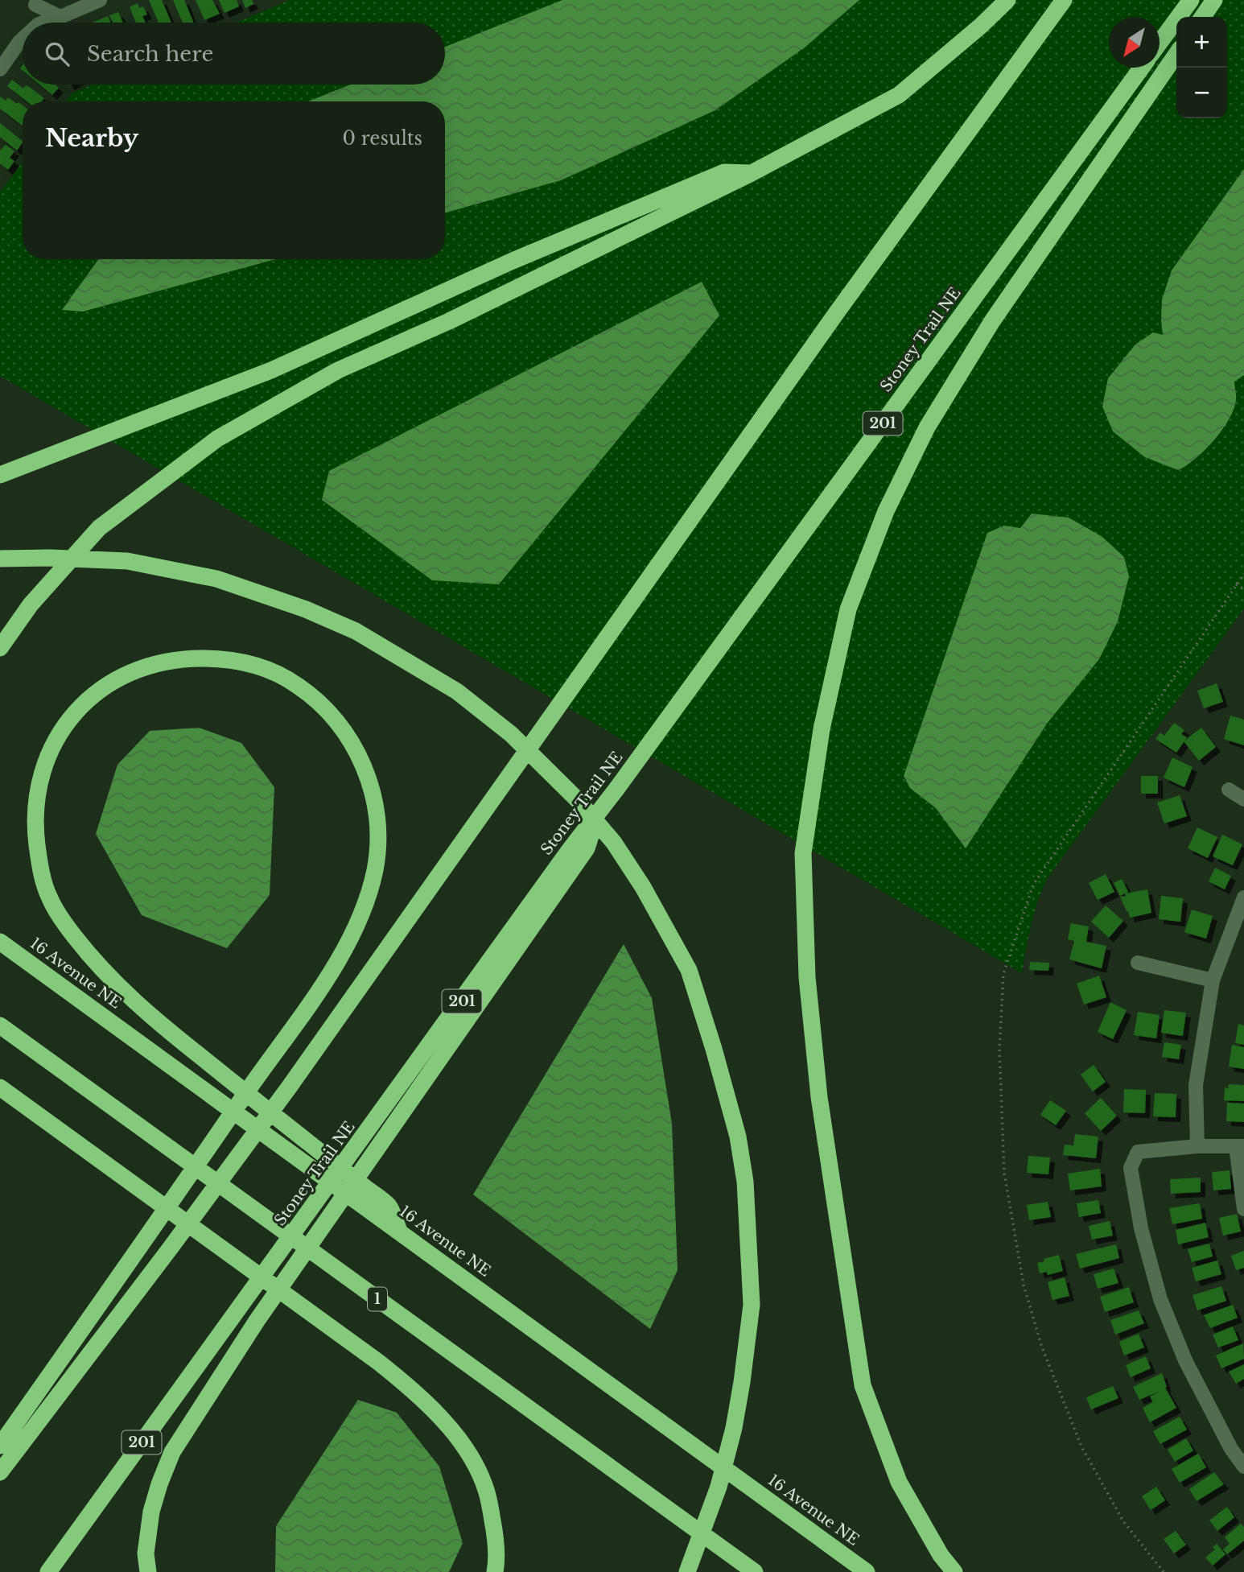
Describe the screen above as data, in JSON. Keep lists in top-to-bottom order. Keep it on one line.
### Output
{"streets":{"highway":["Stoney Trail NE","201","16 Avenue NE","1"]},"north":"bottom left","page":{"map_buttons":["+","−"],"search":"Search here","heading":["Nearby","0 results"]}}
